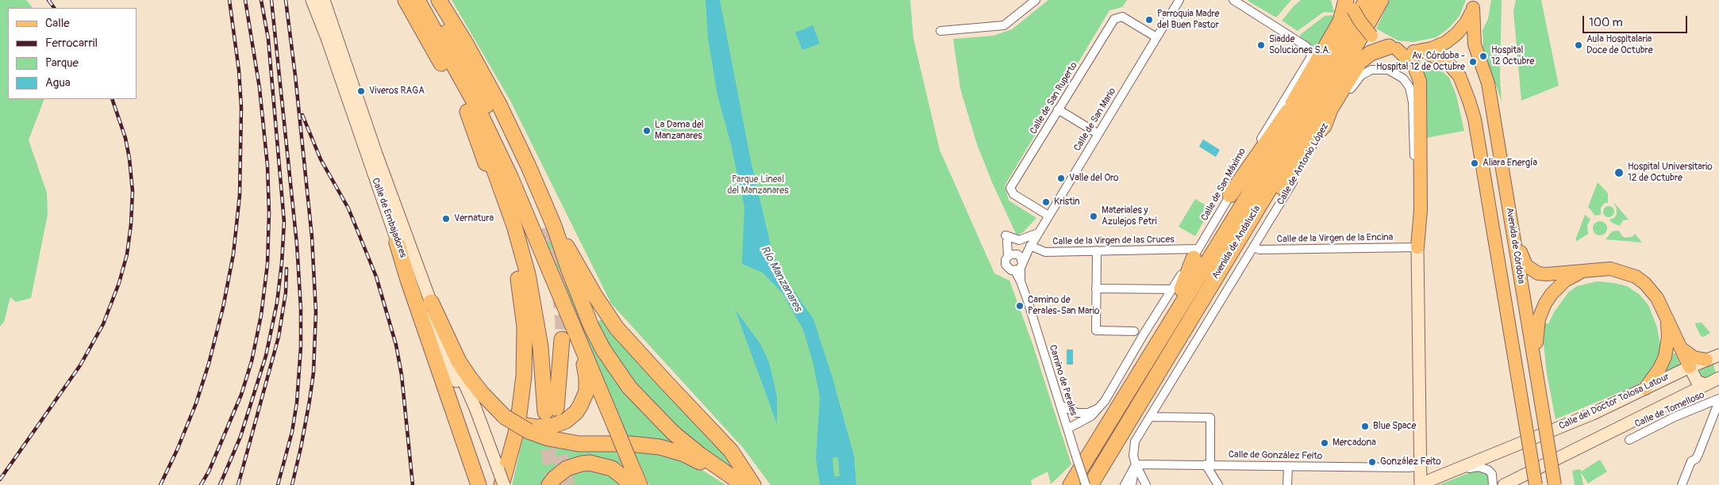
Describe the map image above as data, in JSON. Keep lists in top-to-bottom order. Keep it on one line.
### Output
{"streets":{"highway":["Avenida de Andalucía"],"main road":["Calle de Antonio López","Calle de Embajadores","Avenida de Córdoba","Calle del Doctor Tolosa Latour"],"street":["Calle de San Ruperto","Calle de San Mario","Calle de San Máximo","Calle de la Virgen de la Encina","Calle de la Virgen de las Cruces","Camino de Perales","Calle de Tomelloso","Calle de González Feito"]},"crossings":[["Calle de San Ruperto","Calle de San Mario"],["Calle de San Mario","Calle de la Virgen de las Cruces"],["Calle de San Mario","Camino de Perales"],["Calle de Antonio López","Calle de la Virgen de la Encina"],["Calle de Antonio López","Calle del Doctor Tolosa Latour"],["Calle de Antonio López","Calle de González Feito"],["Calle de San Máximo","Calle de la Virgen de las Cruces"],["Calle de San Máximo","Camino de Perales"],["Avenida de Andalucía","Camino de Perales"]],"water":["Río Manzanares"],"parks":["Parque Lineal del Manzanares"],"places":["Parroquia Madre del Buen Pastor","Siadde Soluciones S.A.","Aula Hospitalaria Doce de Octubre","Hospital 12 Octubre","Av. Córdoba - Hospital 12 de Octubre","Viveros RAGA","La Dama del Manzanares","Aliara Energía","Hospital Universitario 12 de Octubre","Valle del Oro","Kristin","Materiales y Azulejos Petri","Vernatura","Camino de Perales-San Mario","Blue Space","Mercadona","González Feito"],"legend":["Calle","Ferrocarril","Parque","Agua"],"scale_bar":"100 m"}
